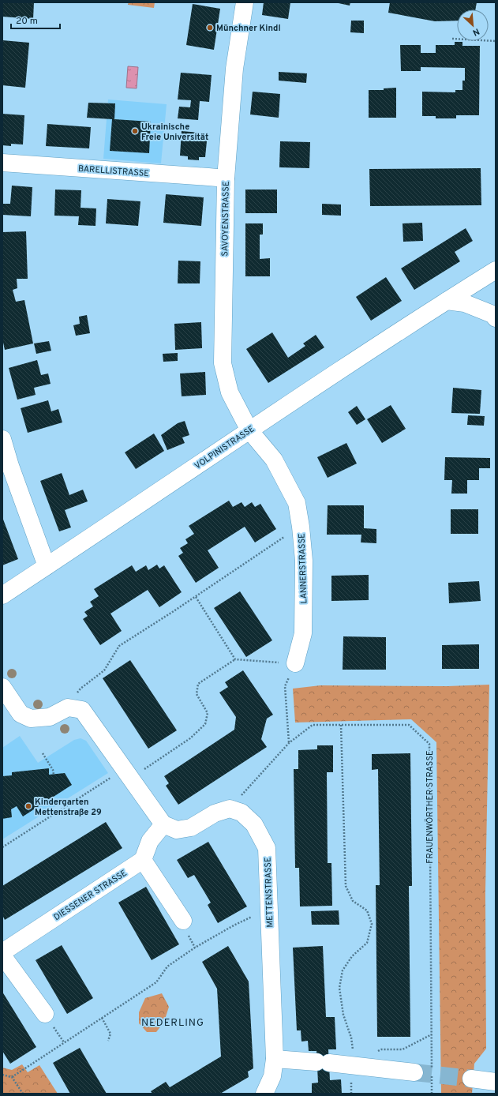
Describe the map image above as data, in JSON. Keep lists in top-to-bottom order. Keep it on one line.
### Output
{"streets":{"street":["BARELLISTRASSE","SAVOYENSTRASSE","VOLPINISTRASSE","LANNERSTRASSE","METTENSTRASSE","DIESSENER STRASSE"],"path":["FRAUENWÖRTHER STRASSE"]},"crossings":[["BARELLISTRASSE","SAVOYENSTRASSE"],["SAVOYENSTRASSE","VOLPINISTRASSE"],["SAVOYENSTRASSE","LANNERSTRASSE"],["VOLPINISTRASSE","LANNERSTRASSE"],["FRAUENWÖRTHER STRASSE","METTENSTRASSE"]],"districts":["NEDERLING"],"places":["Münchner Kindl","Ukrainische Freie Universität","Kindergarten Mettenstraße 29"],"scale_bar":"20 m","north":"bottom right"}
